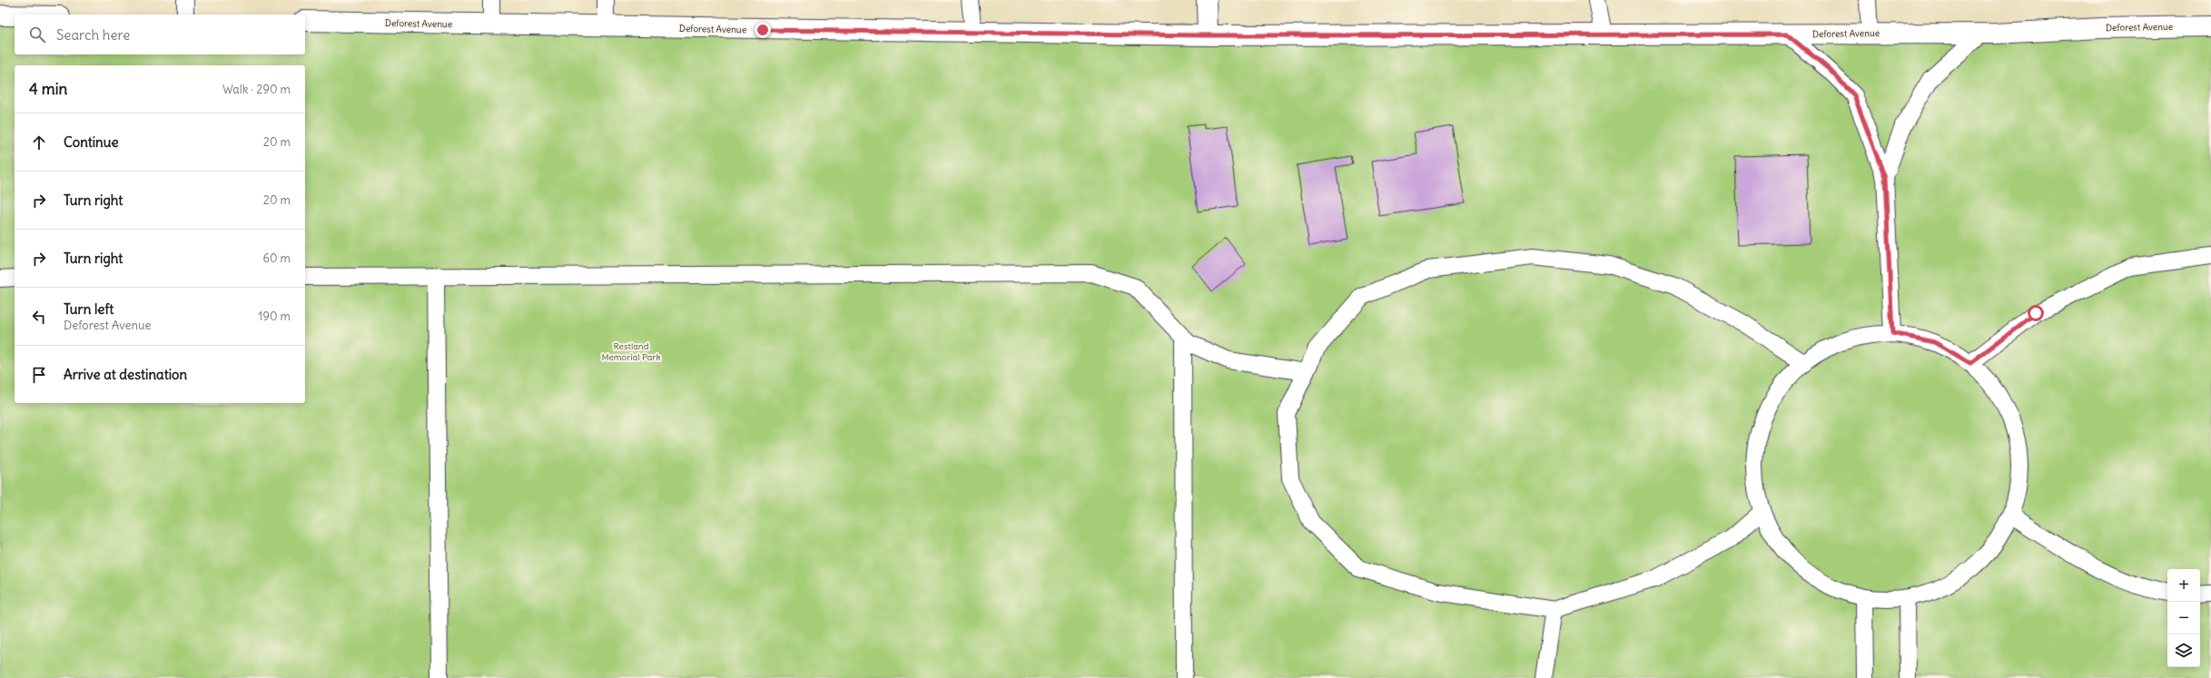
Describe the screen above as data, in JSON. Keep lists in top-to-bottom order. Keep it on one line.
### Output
{"streets":{"street":["Deforest Avenue"]},"parks":["Restland Memorial Park"],"page":{"search":"Search here","heading":["4 min","Walk · 290 m"],"list":[["Continue","20 m"],["Turn right","20 m"],["Turn right","60 m"],["Turn left","Deforest Avenue","190 m"],"Arrive at destination"],"map_buttons":["+","−"]}}
